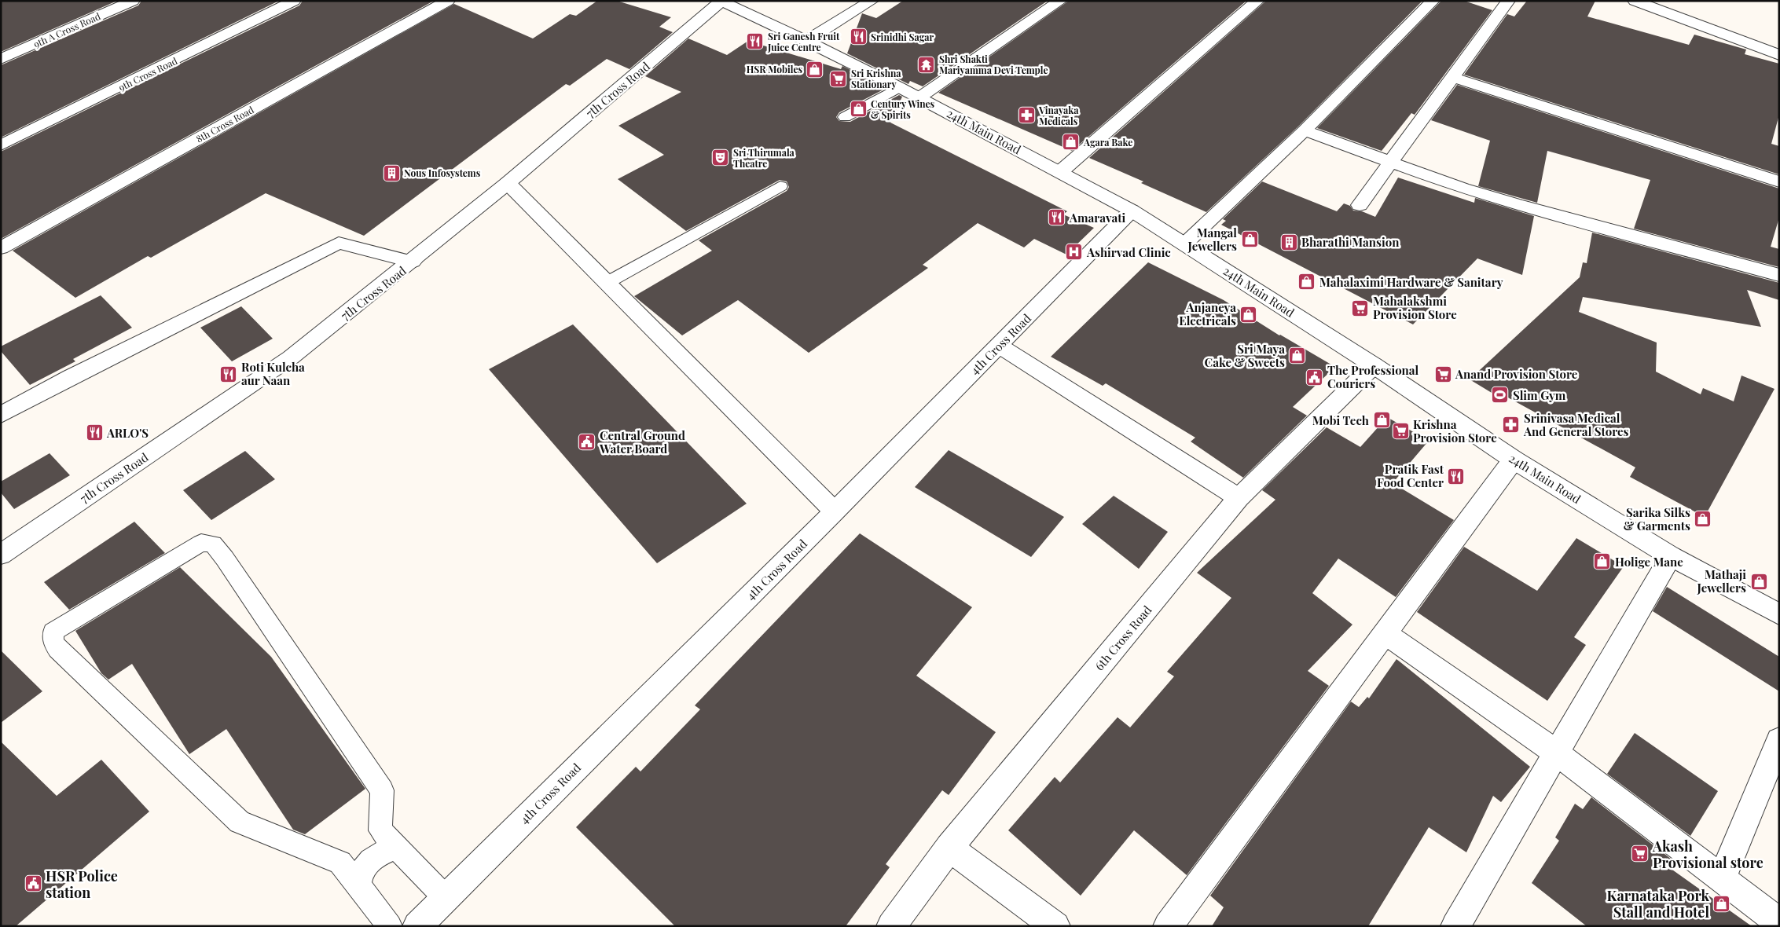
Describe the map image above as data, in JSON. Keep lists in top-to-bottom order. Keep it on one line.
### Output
{"streets":{"street":["9th A Cross Road","9th Cross Road","7th Cross Road","8th Cross Road","24th Main Road","4th Cross Road","6th Cross Road"]},"crossings":[["7th Cross Road","24th Main Road"],["24th Main Road","4th Cross Road"],["24th Main Road","6th Cross Road"]],"places":{"restaurant":["Srinidhi Sagar","Sri Ganesh Fruit Juice Centre","Amaravati","Roti Kulcha aur Naan","ARLO'S","Pratik Fast Food Center"],"temple":["Shri Shakti Mariyamma Devi Temple"],"shop":["HSR Mobiles","Century Wines & Spirits","Agara Bake","Mangal Jewellers","Mahalaximi Hardware & Sanitary","Anjaneya Electricals","Sri Maya Cake & Sweets","Mobi Tech","Sarika Silks & Garments","Holige Mane","Mathaji Jewellers","Karnataka Pork Stall and Hotel"],"supermarket":["Sri Krishna Stationary","Mahalakshmi Provision Store","Anand Provision Store","Krishna Provision Store","Akash Provisional store"],"pharmacy":["Vinayaka Medicals","Srinivasa Medical And General Stores"],"theatre":["Sri Thirumala Theatre"],"building":["Nous Infosystems","Bharathi Mansion"],"hospital":["Ashirvad Clinic"],"public building":["The Professional Couriers","Central Ground Water Board","HSR Police station"],"sports":["Slim Gym"]}}
